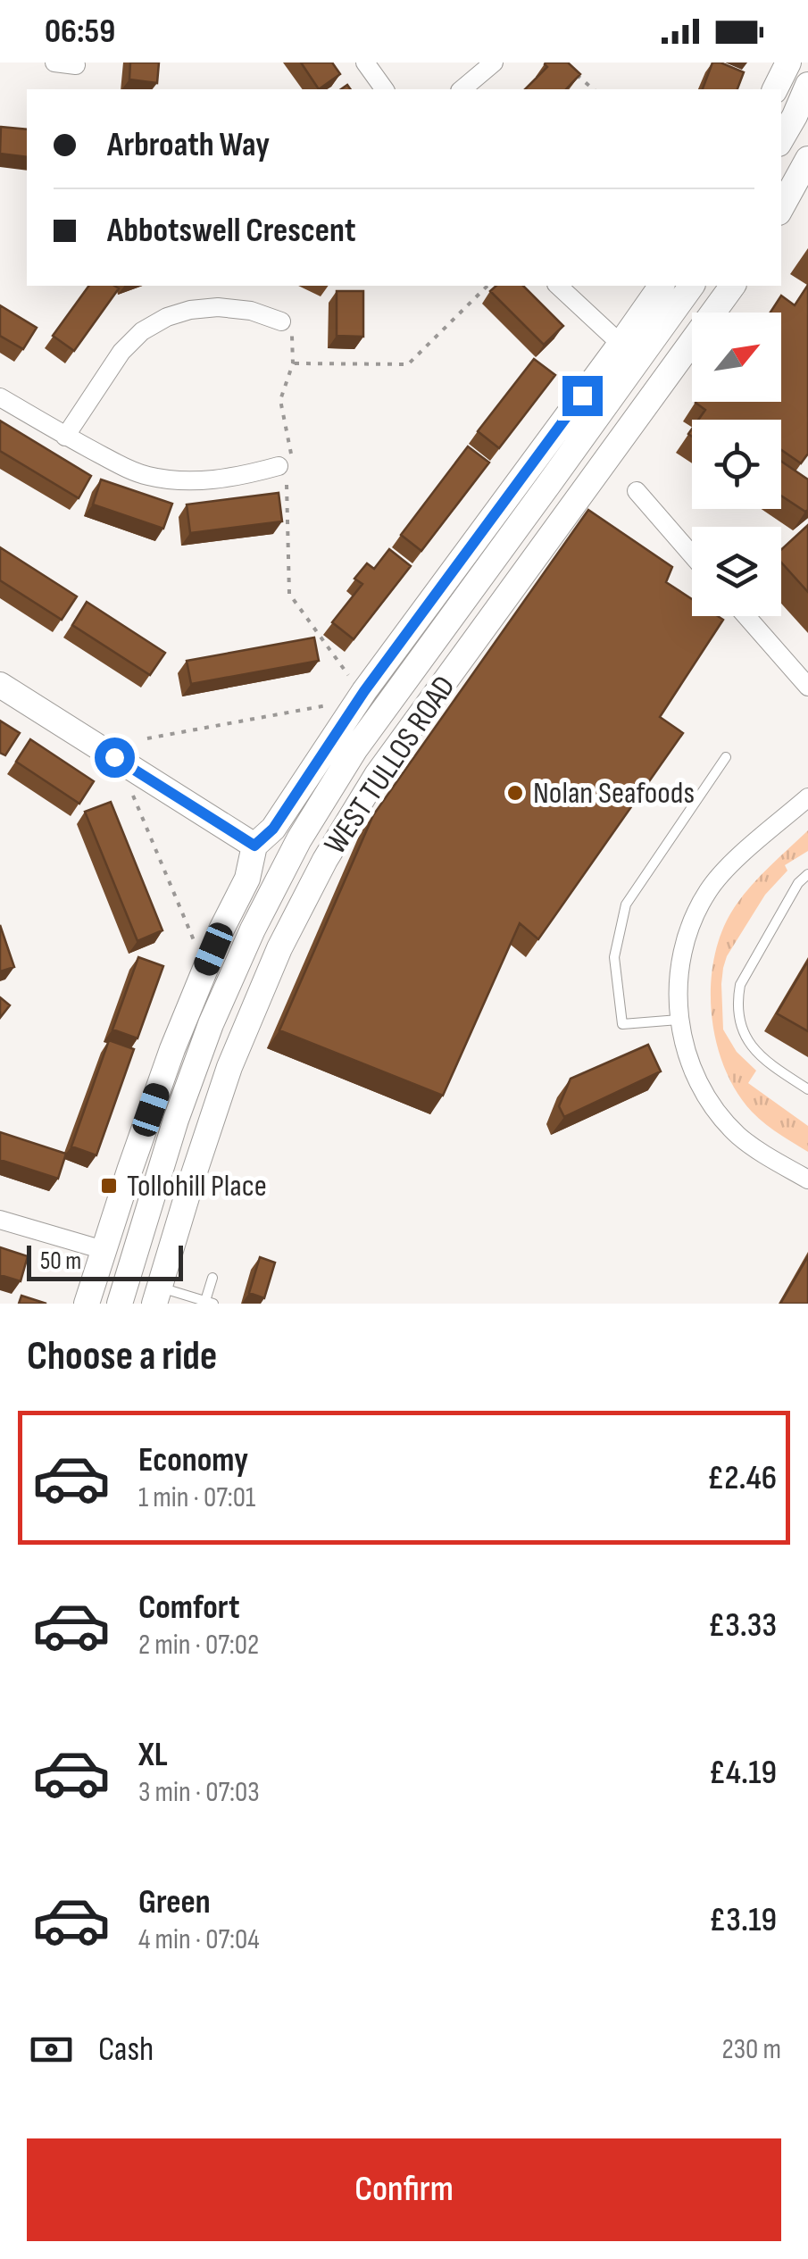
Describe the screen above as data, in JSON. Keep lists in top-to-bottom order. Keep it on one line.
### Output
{"streets":{"main road":["WEST TULLOS ROAD"]},"places":{"other":["Nolan Seafoods"],"transit":["Tollohill Place"]},"scale_bar":"50 m","north":"top right","page":{"status":"06:59","banner":["Arbroath Way","Abbotswell Crescent"],"scale":"50 m","heading":"Choose a ride","list":[{"name":"Economy","note":"1 min · 07:01","value":"£2.46"},{"name":"Comfort","note":"2 min · 07:02","value":"£3.33"},{"name":"XL","note":"3 min · 07:03","value":"£4.19"},{"name":"Green","note":"4 min · 07:04","value":"£3.19"}],"pay":["Cash","230 m"],"buttons":"Confirm"}}
